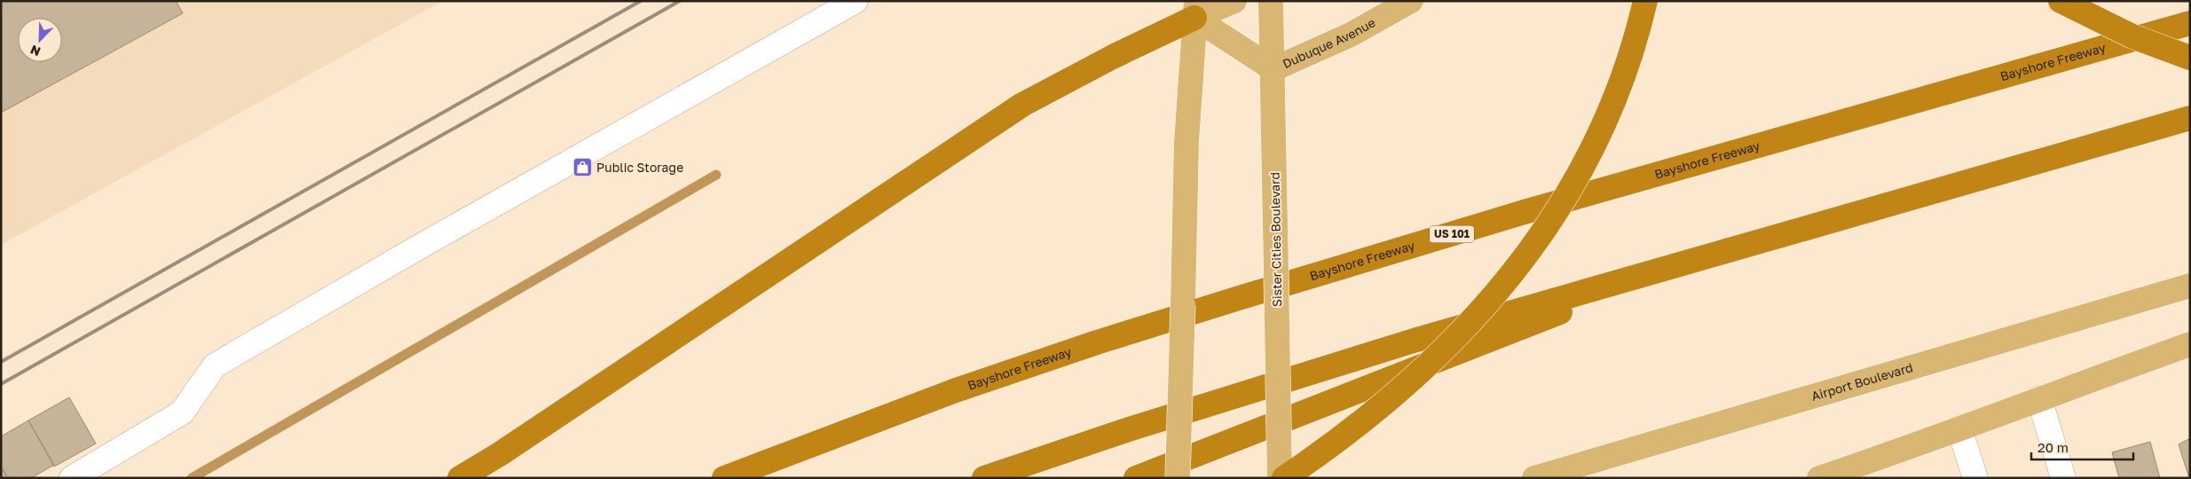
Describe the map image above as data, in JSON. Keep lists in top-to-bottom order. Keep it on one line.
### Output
{"streets":{"highway":["Bayshore Freeway","US 101"],"main road":["Dubuque Avenue","Sister Cities Boulevard","Airport Boulevard"]},"crossings":[["Dubuque Avenue","Sister Cities Boulevard"]],"places":{"shop":["Public Storage"]},"scale_bar":"20 m","north":"bottom left"}
